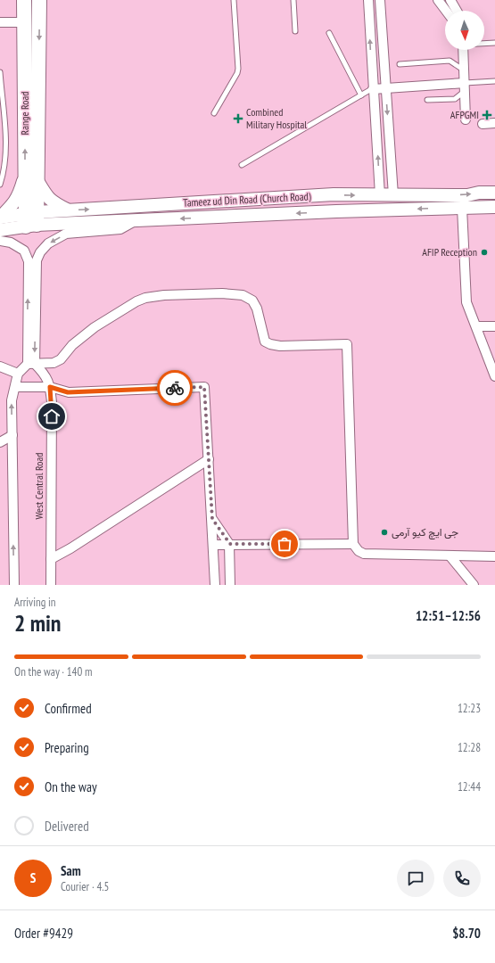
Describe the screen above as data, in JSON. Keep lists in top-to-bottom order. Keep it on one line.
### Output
{"streets":{"main road":["Range Road","Tameez ud Din Road (Church Road)"],"street":["West Central Road"]},"places":{"health":["AFPGMI","Combined Military Hospital"],"other":["AFIP Reception","جی ایچ کیو آرمی"]},"north":"bottom","page":{"heading":["2 min","Arriving in","12:51–12:56"],"panel":["Sam","Courier · 4.5","Order #9429","$8.70"],"bar":"On the way · 140 m","list":[["Confirmed","12:23"],["Preparing","12:28"],["On the way","12:44"],"Delivered"],"round":"S"}}
